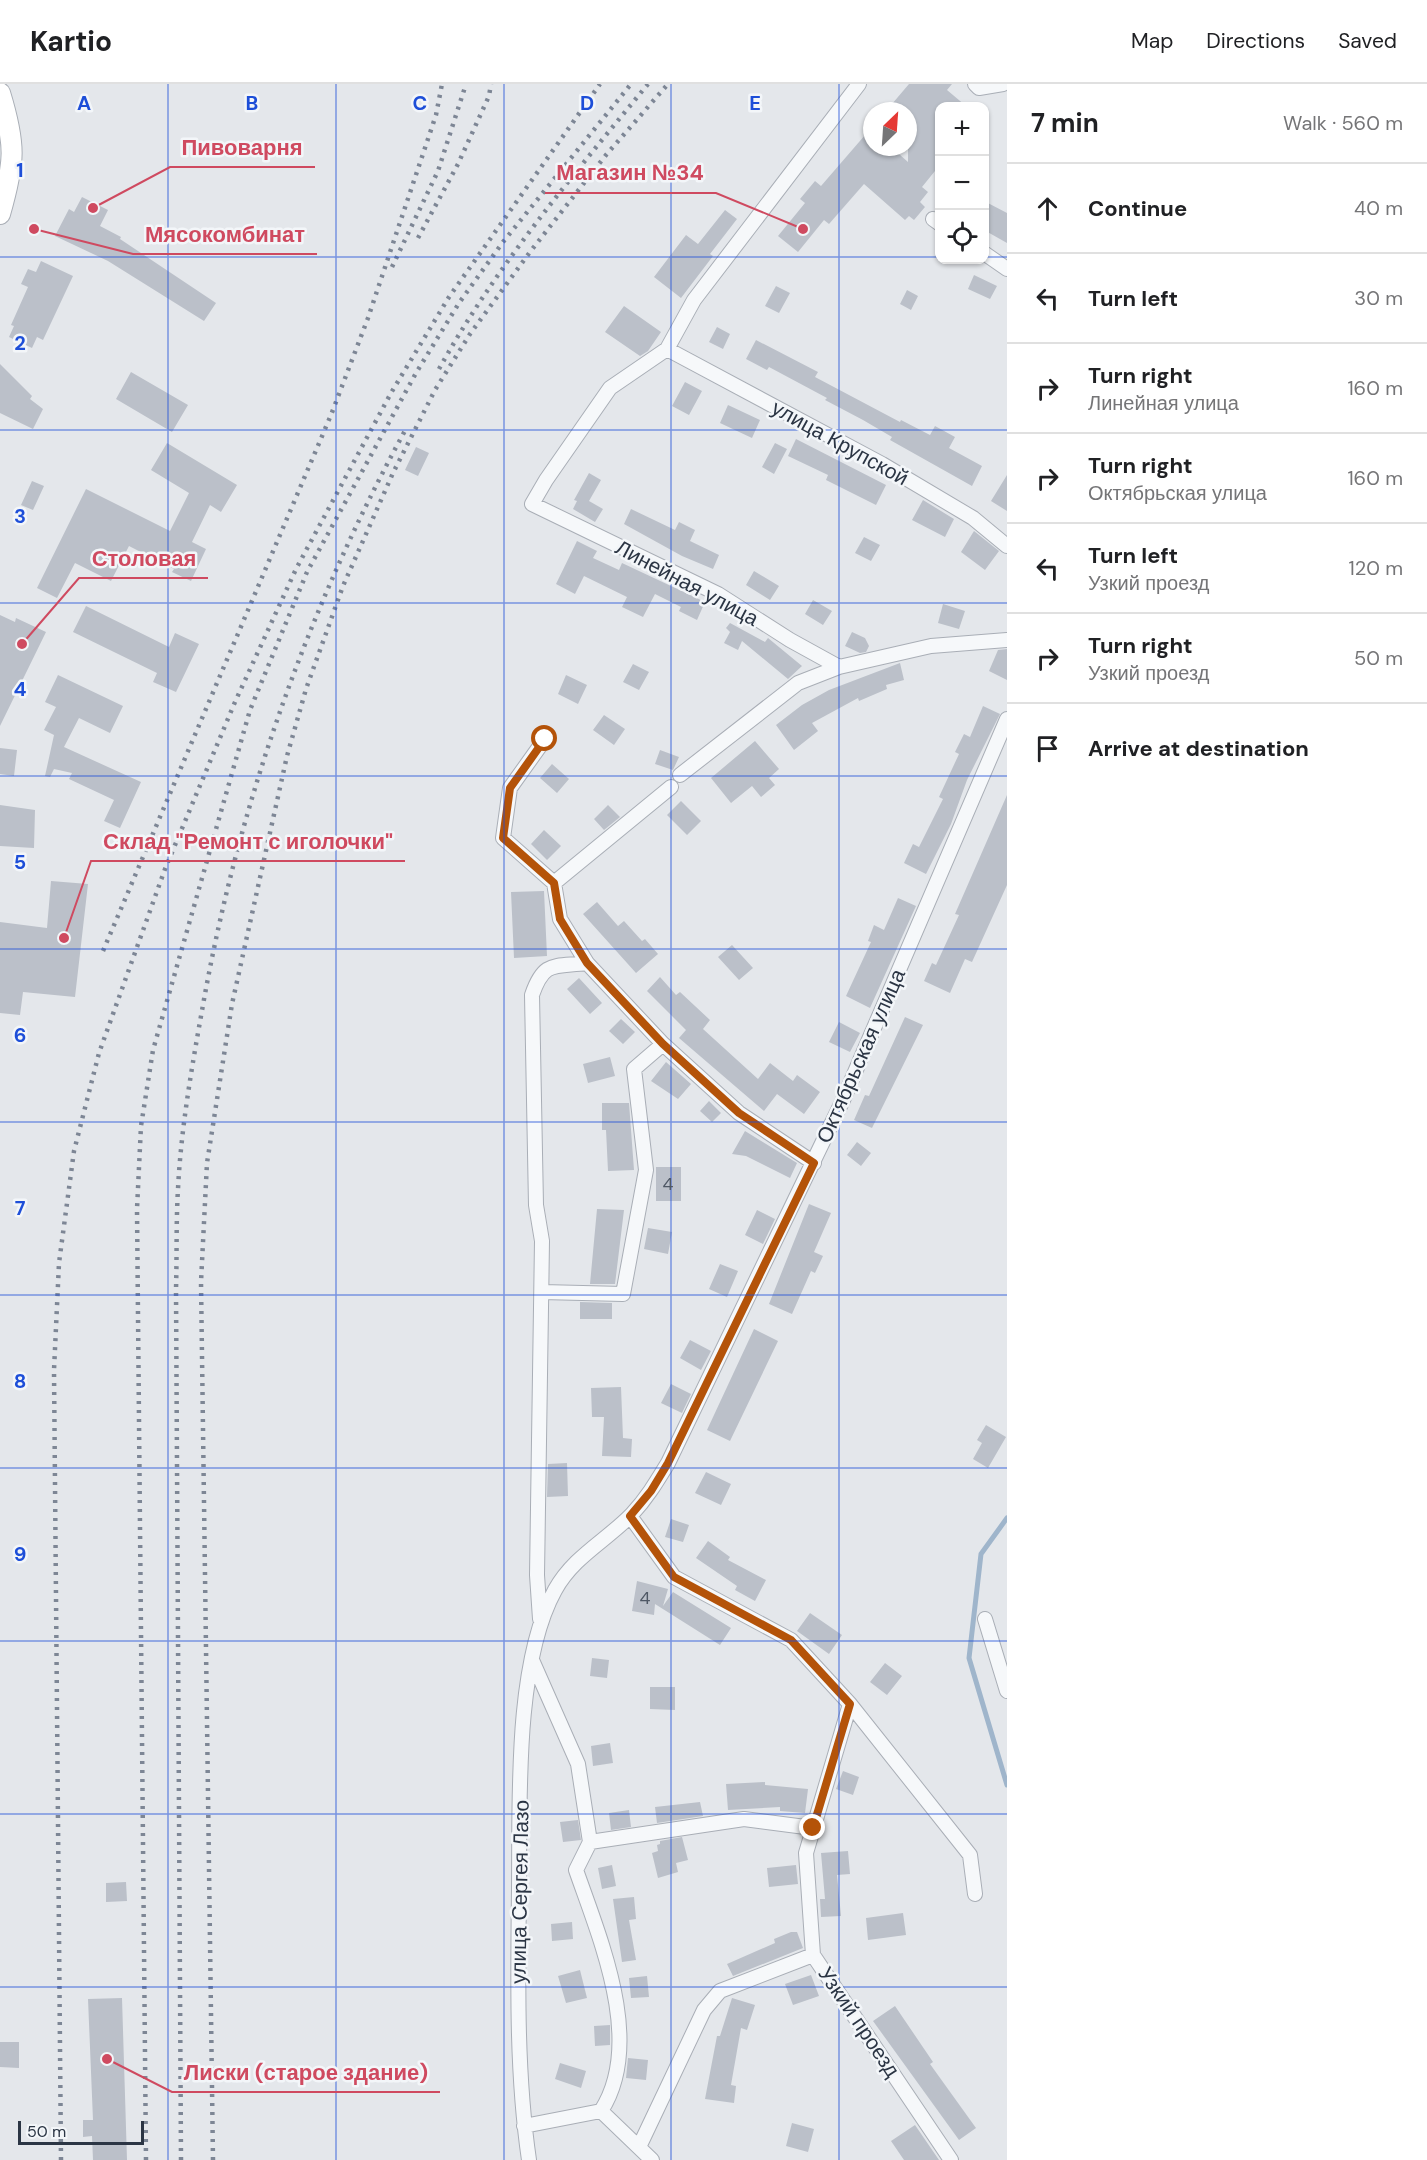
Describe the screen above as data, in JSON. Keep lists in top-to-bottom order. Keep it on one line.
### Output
{"streets":{"street":["улица Крупской","Линейная улица","Октябрьская улица","улица Сергея Лазо","Узкий проезд"]},"crossings":[["улица Крупской","Линейная улица"],["Октябрьская улица","улица Сергея Лазо"]],"places":["Пивоварня","Мясокомбинат","Магазин №34","Столовая","Склад \"Ремонт с иголочки\"","Лиски (старое здание)"],"house_numbers":["4","4"],"scale_bar":"50 m","north":"top right","page":{"header":"Kartio","nav":["Map","Directions","Saved"],"heading":["7 min","Walk · 560 m"],"map_buttons":["+","−"],"list":[["Continue","40 m"],["Turn left","30 m"],["Turn right","Линейная улица","160 m"],["Turn right","Октябрьская улица","160 m"],["Turn left","Узкий проезд","120 m"],["Turn right","Узкий проезд","50 m"],"Arrive at destination"],"scale":"50 m"},"grid":{"columns":["A","B","C","D","E"],"rows":["1","2","3","4","5","6","7","8","9"]}}
